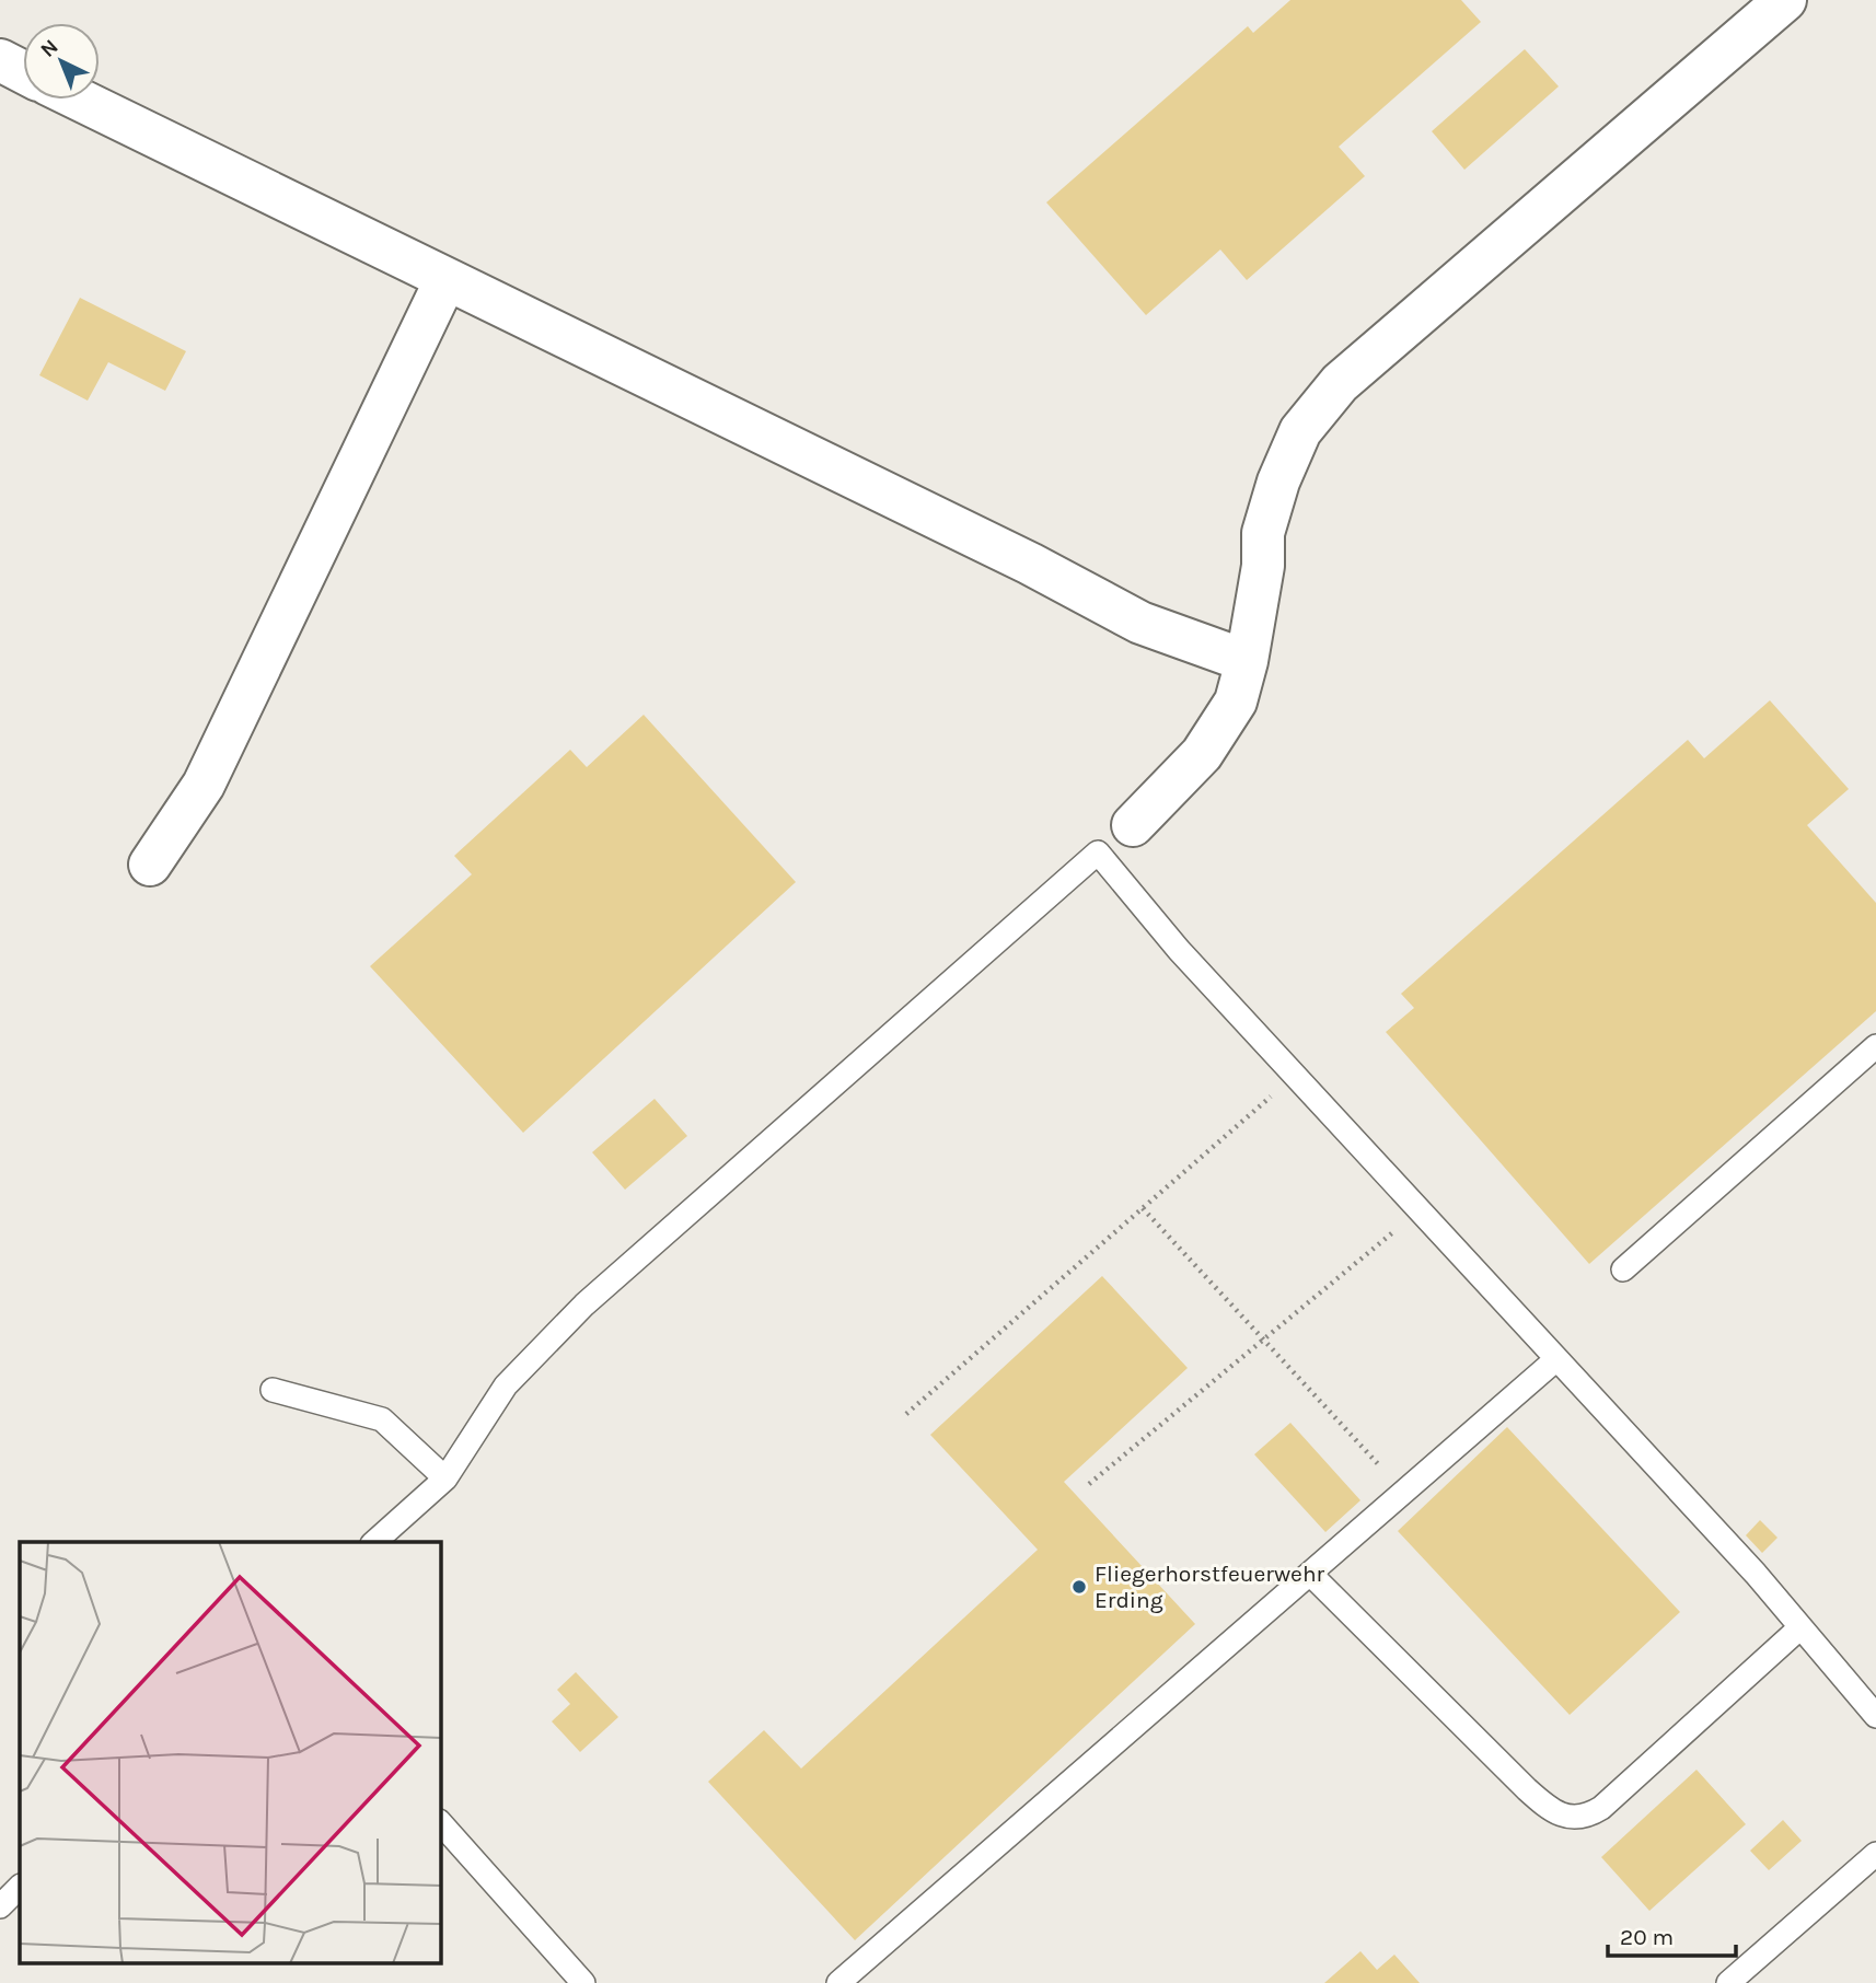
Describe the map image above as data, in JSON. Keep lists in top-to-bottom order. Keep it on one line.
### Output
{"places":["Fliegerhorstfeuerwehr Erding"],"scale_bar":"20 m","north":"top left"}
